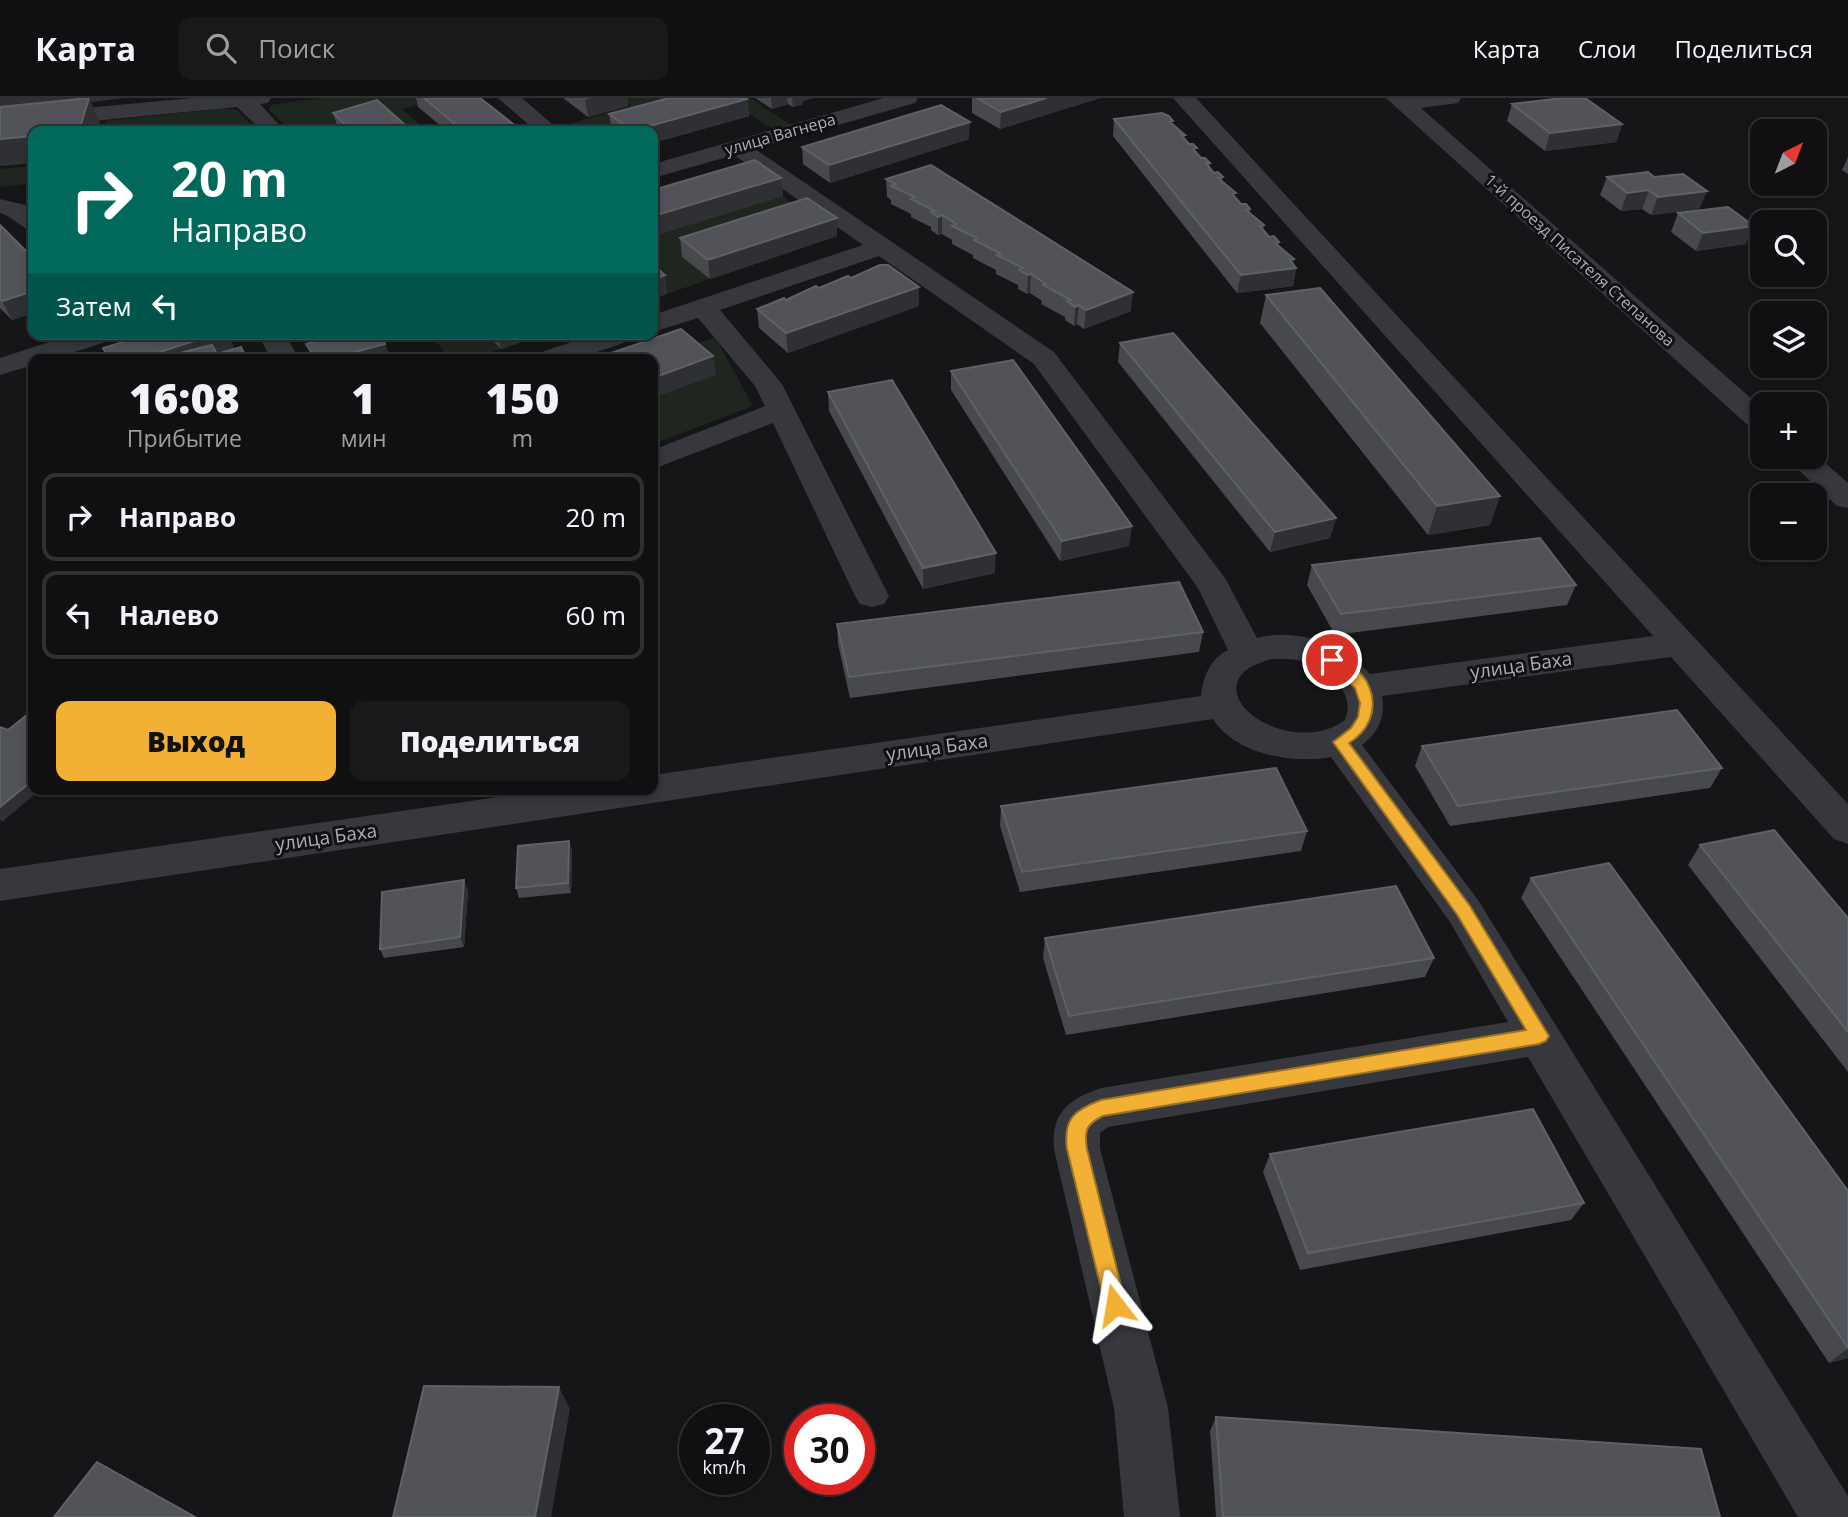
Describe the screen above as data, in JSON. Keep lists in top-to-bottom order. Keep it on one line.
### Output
{"streets":{"street":["улица Вагнера","1-й проезд Писателя Степанова","улица Баха"]},"north":"top right","page":{"header":"Карта","search":"Поиск","nav":["Карта","Слои","Поделиться"],"map_buttons":["+","−"],"turn":["20 m","Направо"],"then":"Затем","eta":["16:08","Прибытие","1","мин","150","m"],"list":[{"name":"Направо","value":"20 m"},{"name":"Налево","value":"60 m"}],"buttons":["Выход","Поделиться"],"speed":"27 km/h","limit":"30"}}
